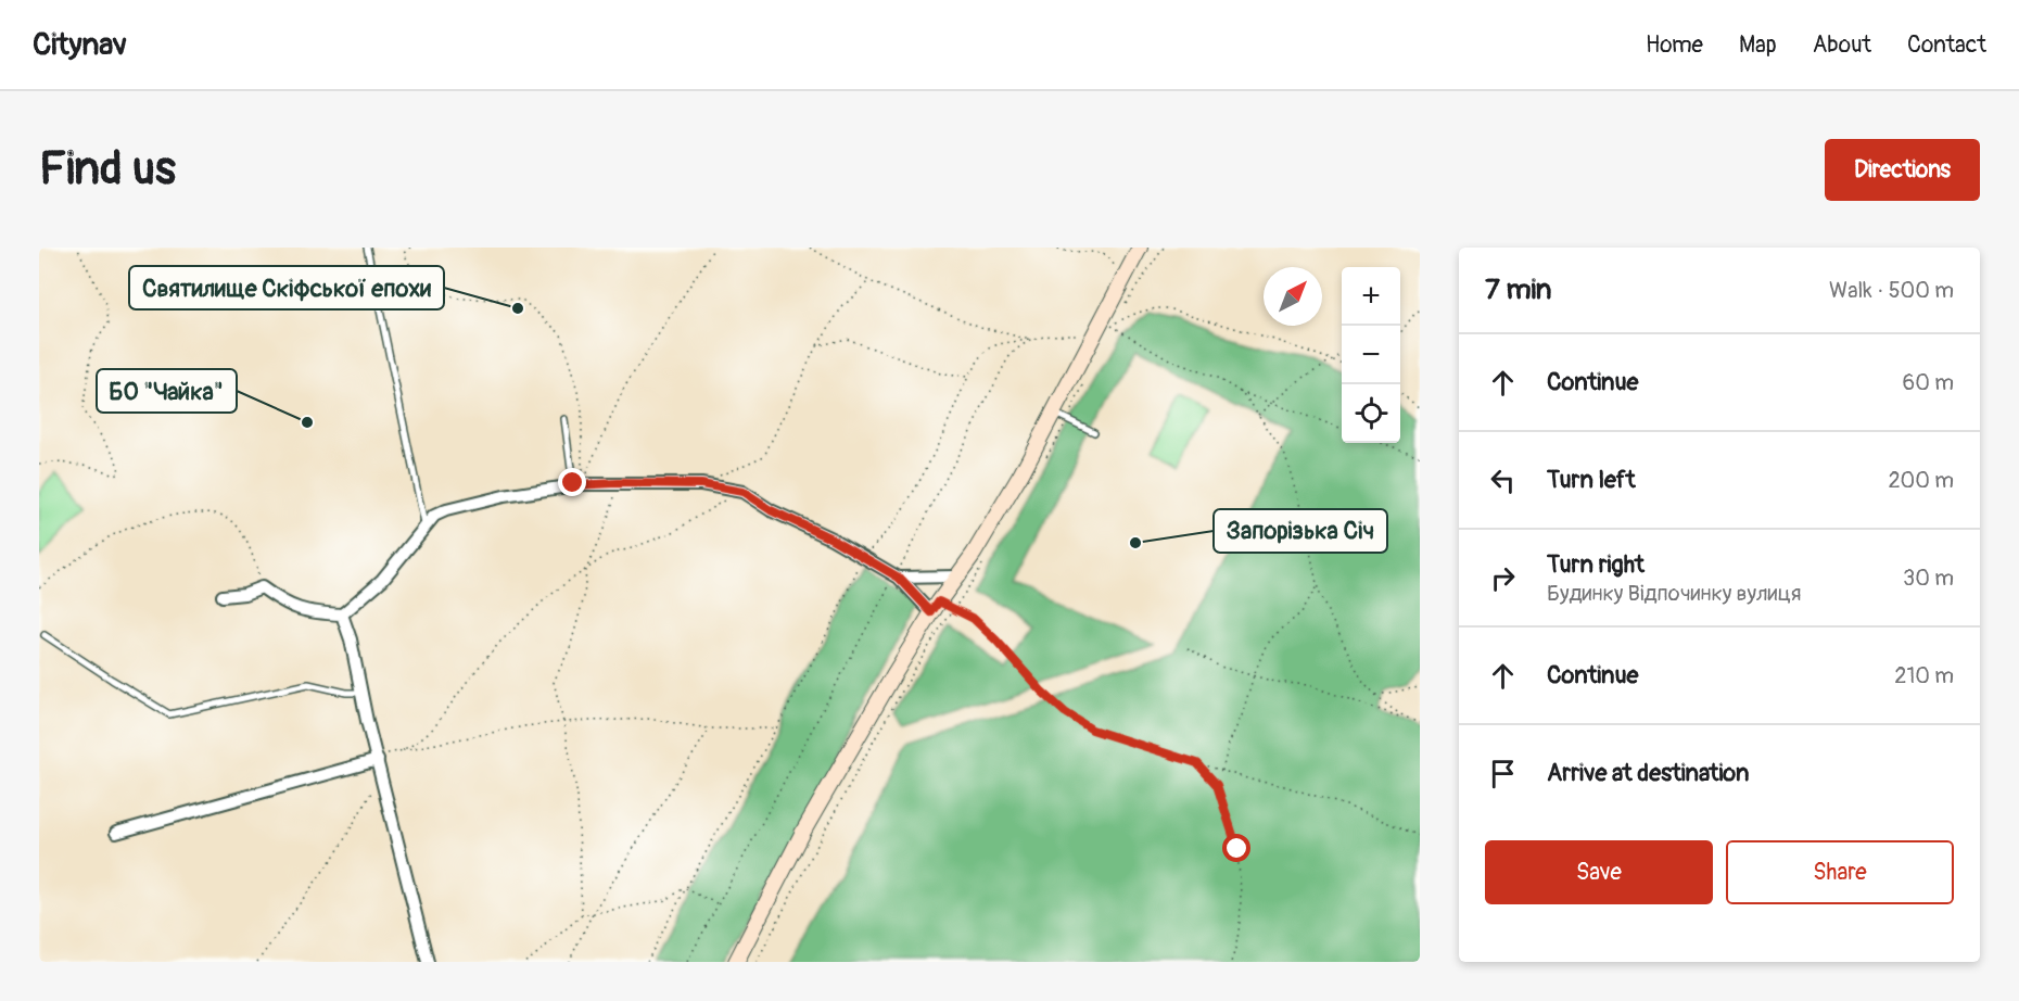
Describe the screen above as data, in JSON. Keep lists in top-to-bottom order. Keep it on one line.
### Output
{"places":["Святилище Скіфської епохи","БО \"Чайка\"","Запорізька Січ"],"north":"top right","page":{"header":"Citynav","nav":["Home","Map","About","Contact"],"buttons":["Directions",["Save","Share"]],"title":"Find us","heading":["7 min","Walk · 500 m"],"map_buttons":["+","−"],"list":[["Continue","60 m"],["Turn left","200 m"],["Turn right","Будинку Відпочинку вулиця","30 m"],["Continue","210 m"],"Arrive at destination"]}}
